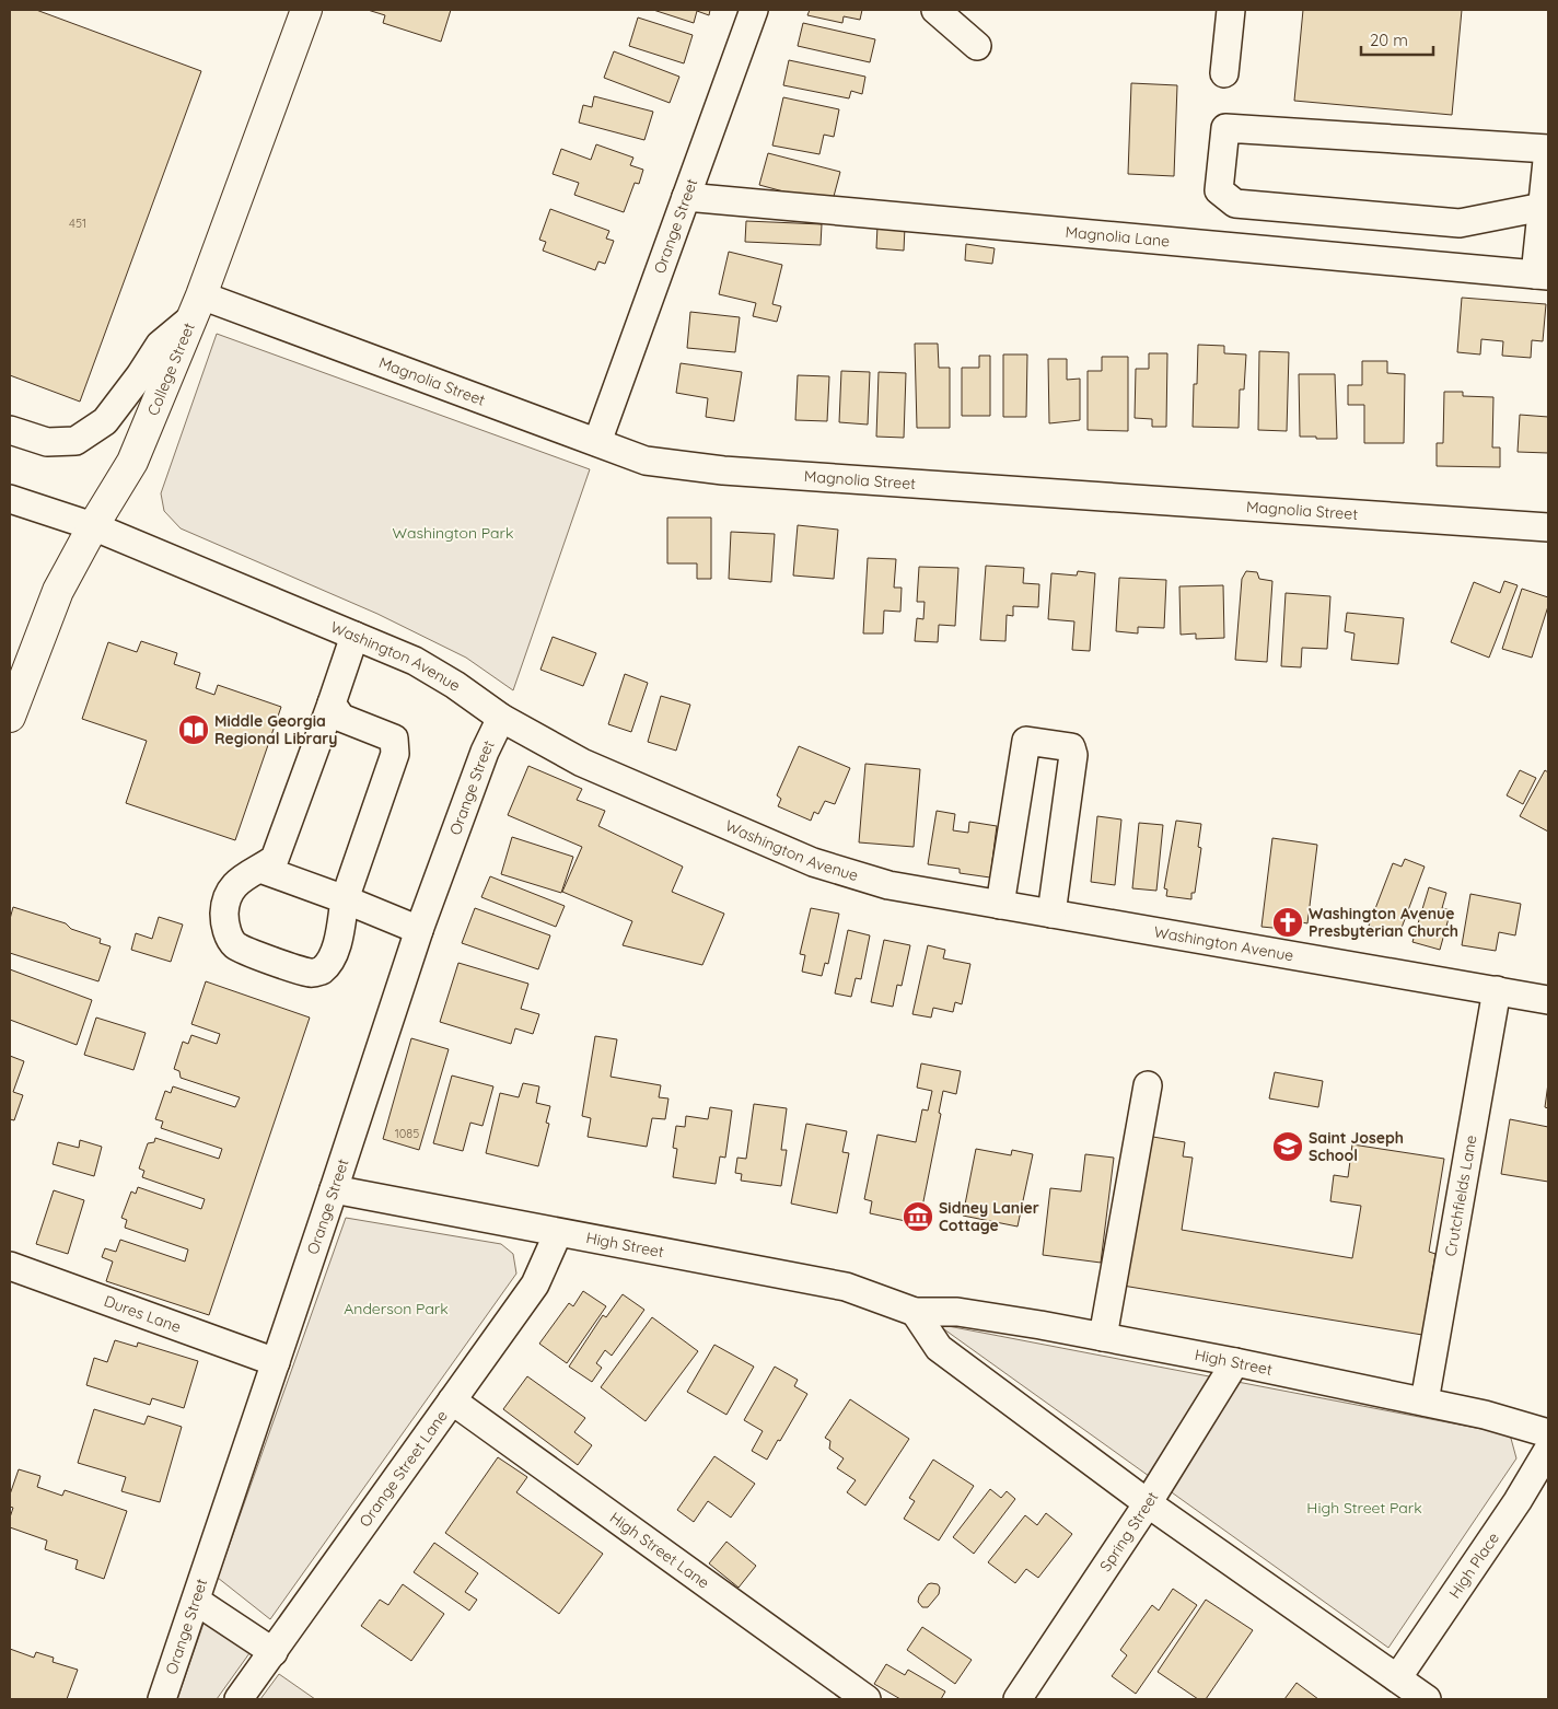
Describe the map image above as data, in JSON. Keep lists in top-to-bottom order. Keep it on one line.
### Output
{"streets":{"main road":["College Street"],"street":["Orange Street","Magnolia Lane","Magnolia Street","Washington Avenue","Crutchfields Lane","High Street","Dures Lane","Orange Street Lane","Spring Street","High Street Lane","High Place"]},"crossings":[["Orange Street","Magnolia Lane"],["Orange Street","Magnolia Street"],["Orange Street","Washington Avenue"],["Orange Street","High Street"],["Orange Street","Dures Lane"],["College Street","Magnolia Street"],["College Street","Washington Avenue"],["Washington Avenue","Crutchfields Lane"],["Crutchfields Lane","High Street"],["High Street","Orange Street Lane"],["High Street","Spring Street"],["Orange Street Lane","High Street Lane"]],"parks":["Washington Park","Anderson Park","High Street Park"],"places":{"library":["Middle Georgia Regional Library"],"church":["Washington Avenue Presbyterian Church"],"school or university":["Saint Joseph School"],"museum":["Sidney Lanier Cottage"]},"house_numbers":["451","1085"],"scale_bar":"20 m"}
